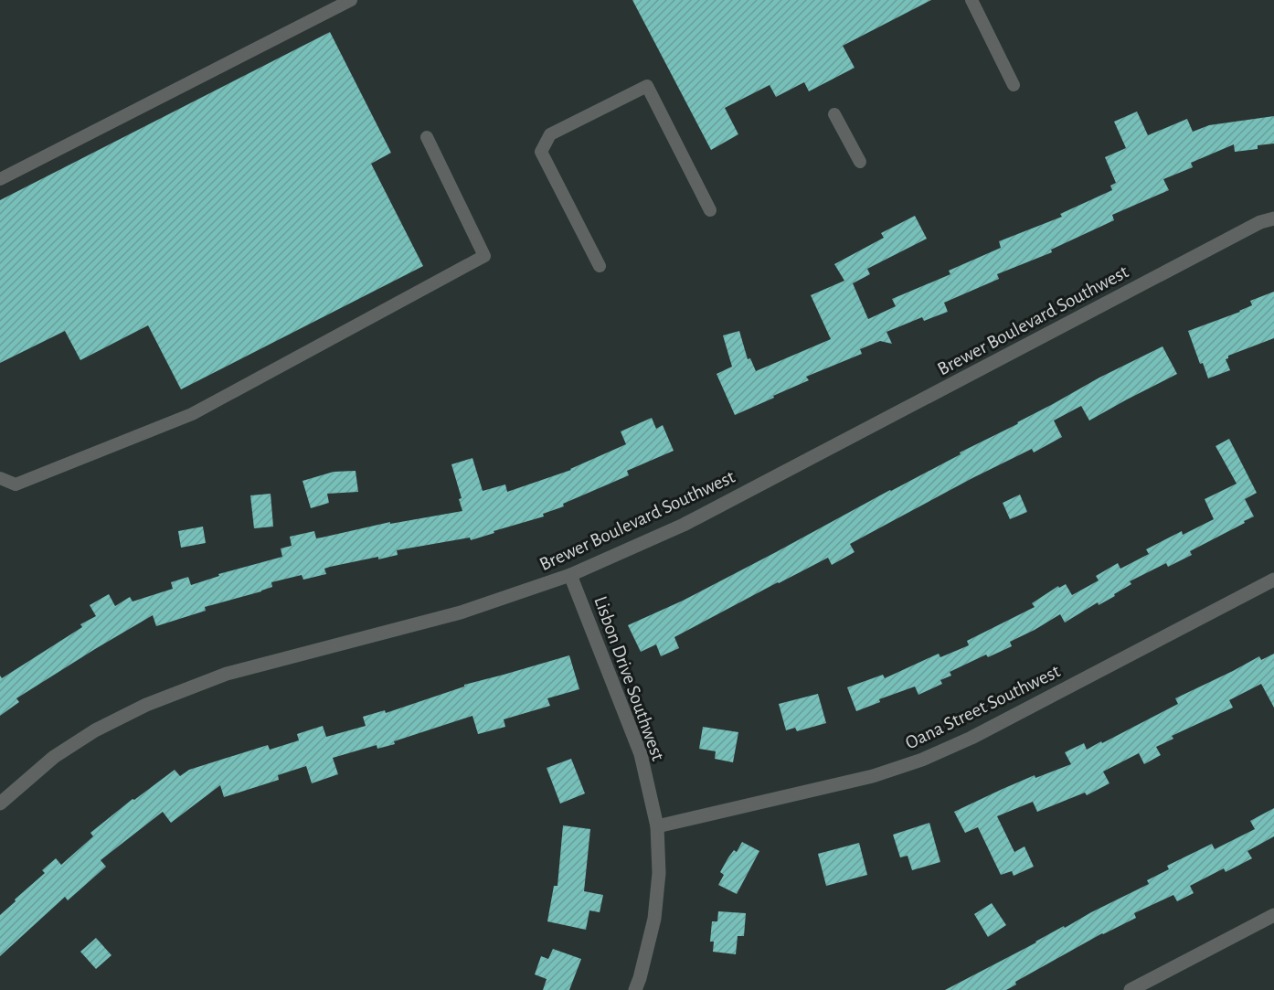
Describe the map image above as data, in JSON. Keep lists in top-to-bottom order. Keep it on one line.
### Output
{"streets":{"street":["Brewer Boulevard Southwest","Lisbon Drive Southwest","Oana Street Southwest"]},"crossings":[["Brewer Boulevard Southwest","Lisbon Drive Southwest"],["Lisbon Drive Southwest","Oana Street Southwest"]]}
